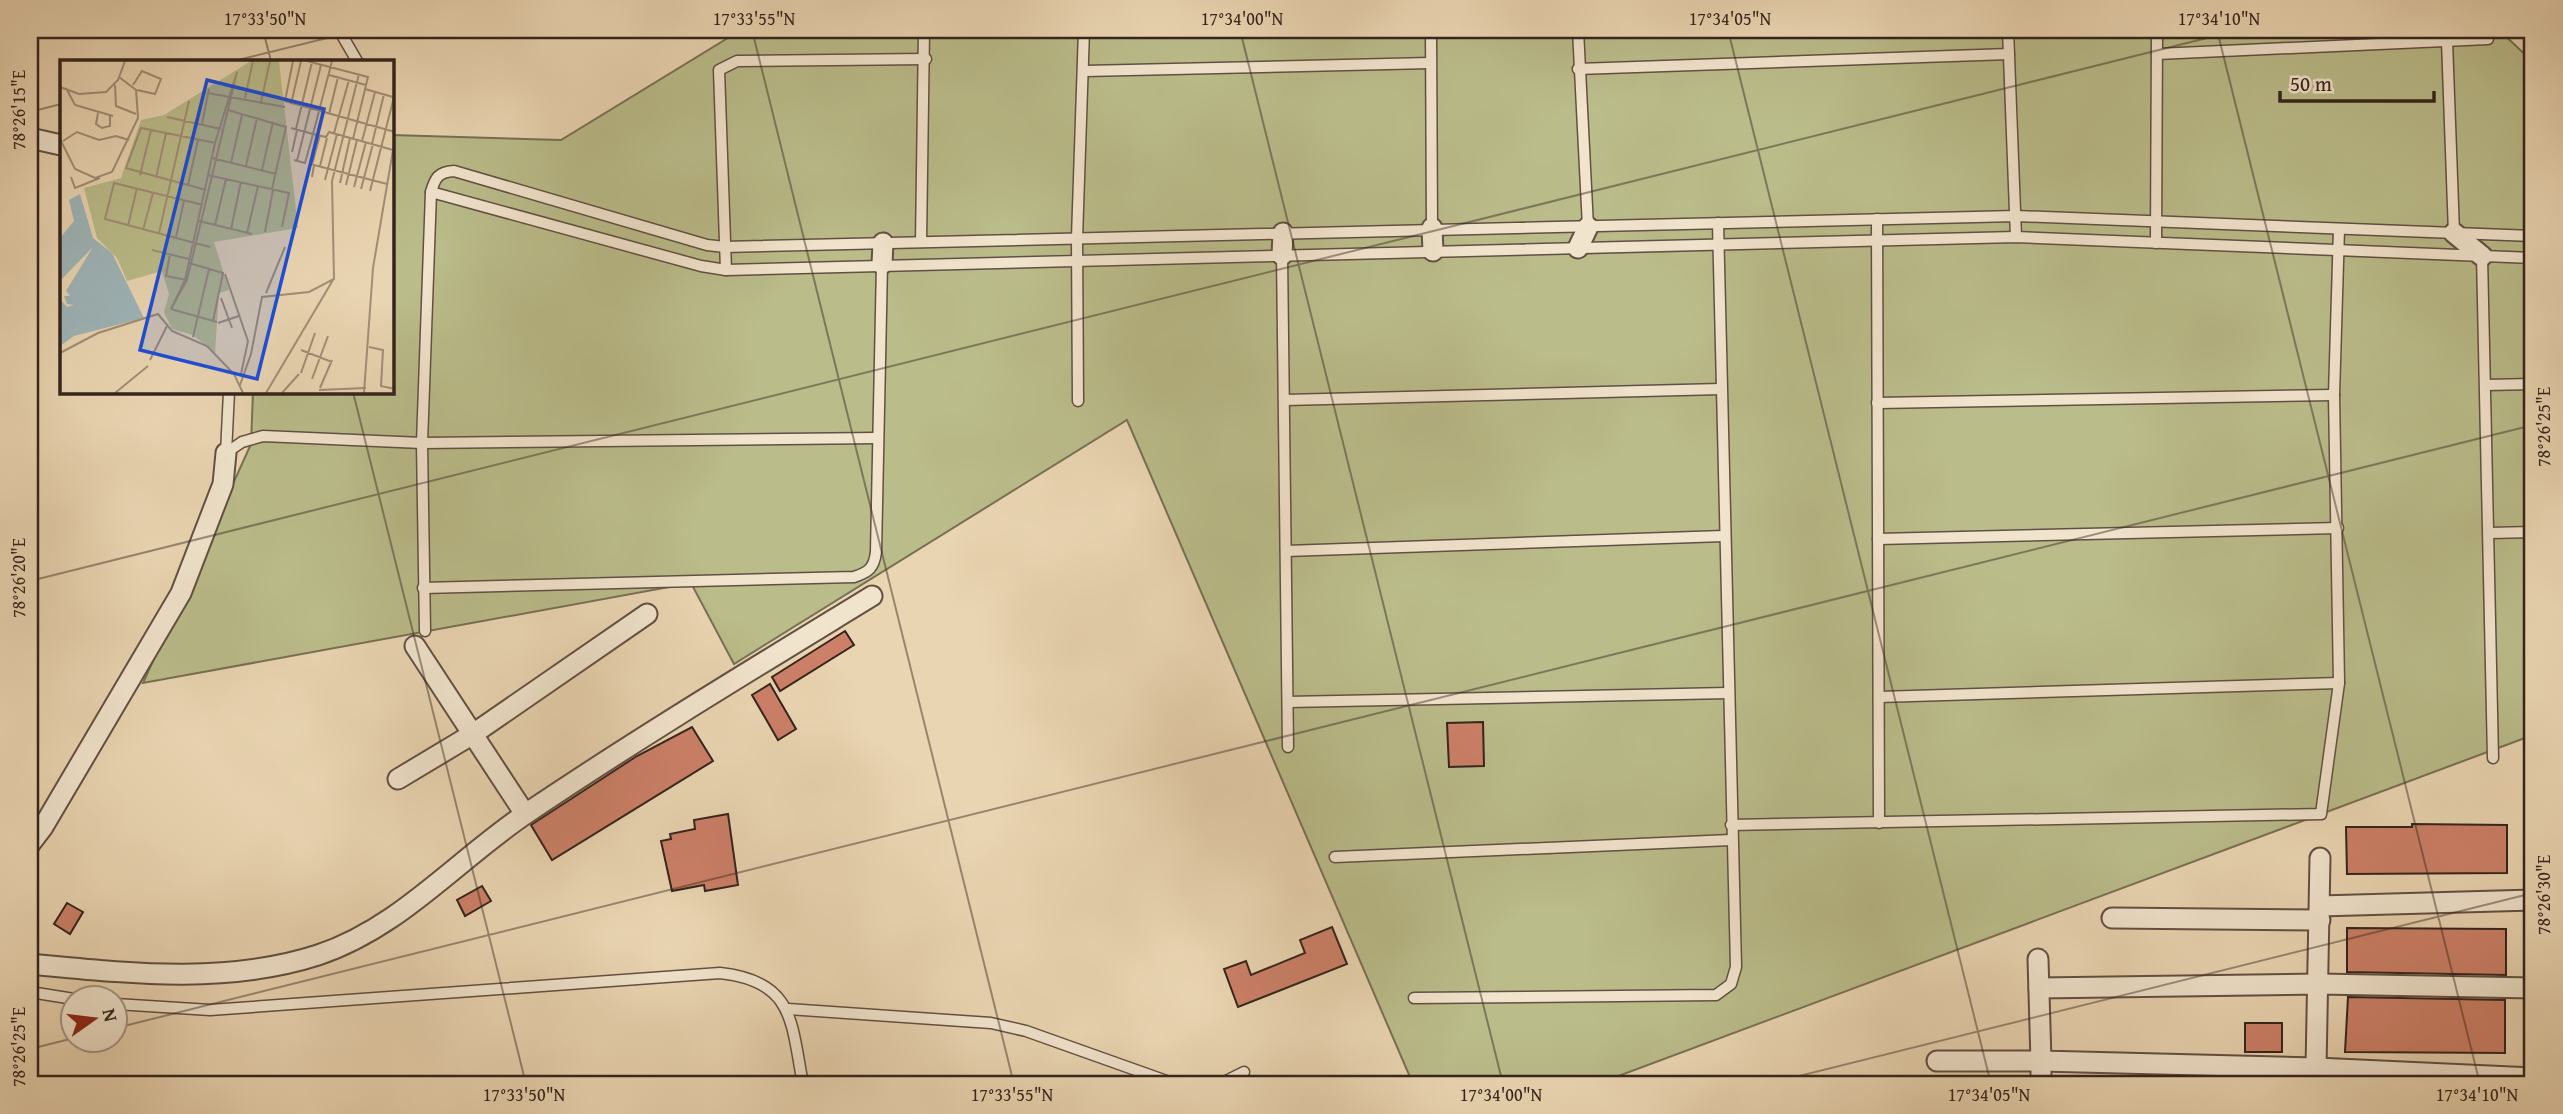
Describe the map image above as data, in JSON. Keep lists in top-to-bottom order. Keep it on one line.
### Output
{"scale_bar":"50 m","north":"right","coordinates":["17°33'50\"N","17°33'55\"N","17°34'00\"N","17°34'05\"N","17°34'10\"N","78°26'15\"E","78°26'25\"E","78°26'20\"E","78°26'30\"E"]}
